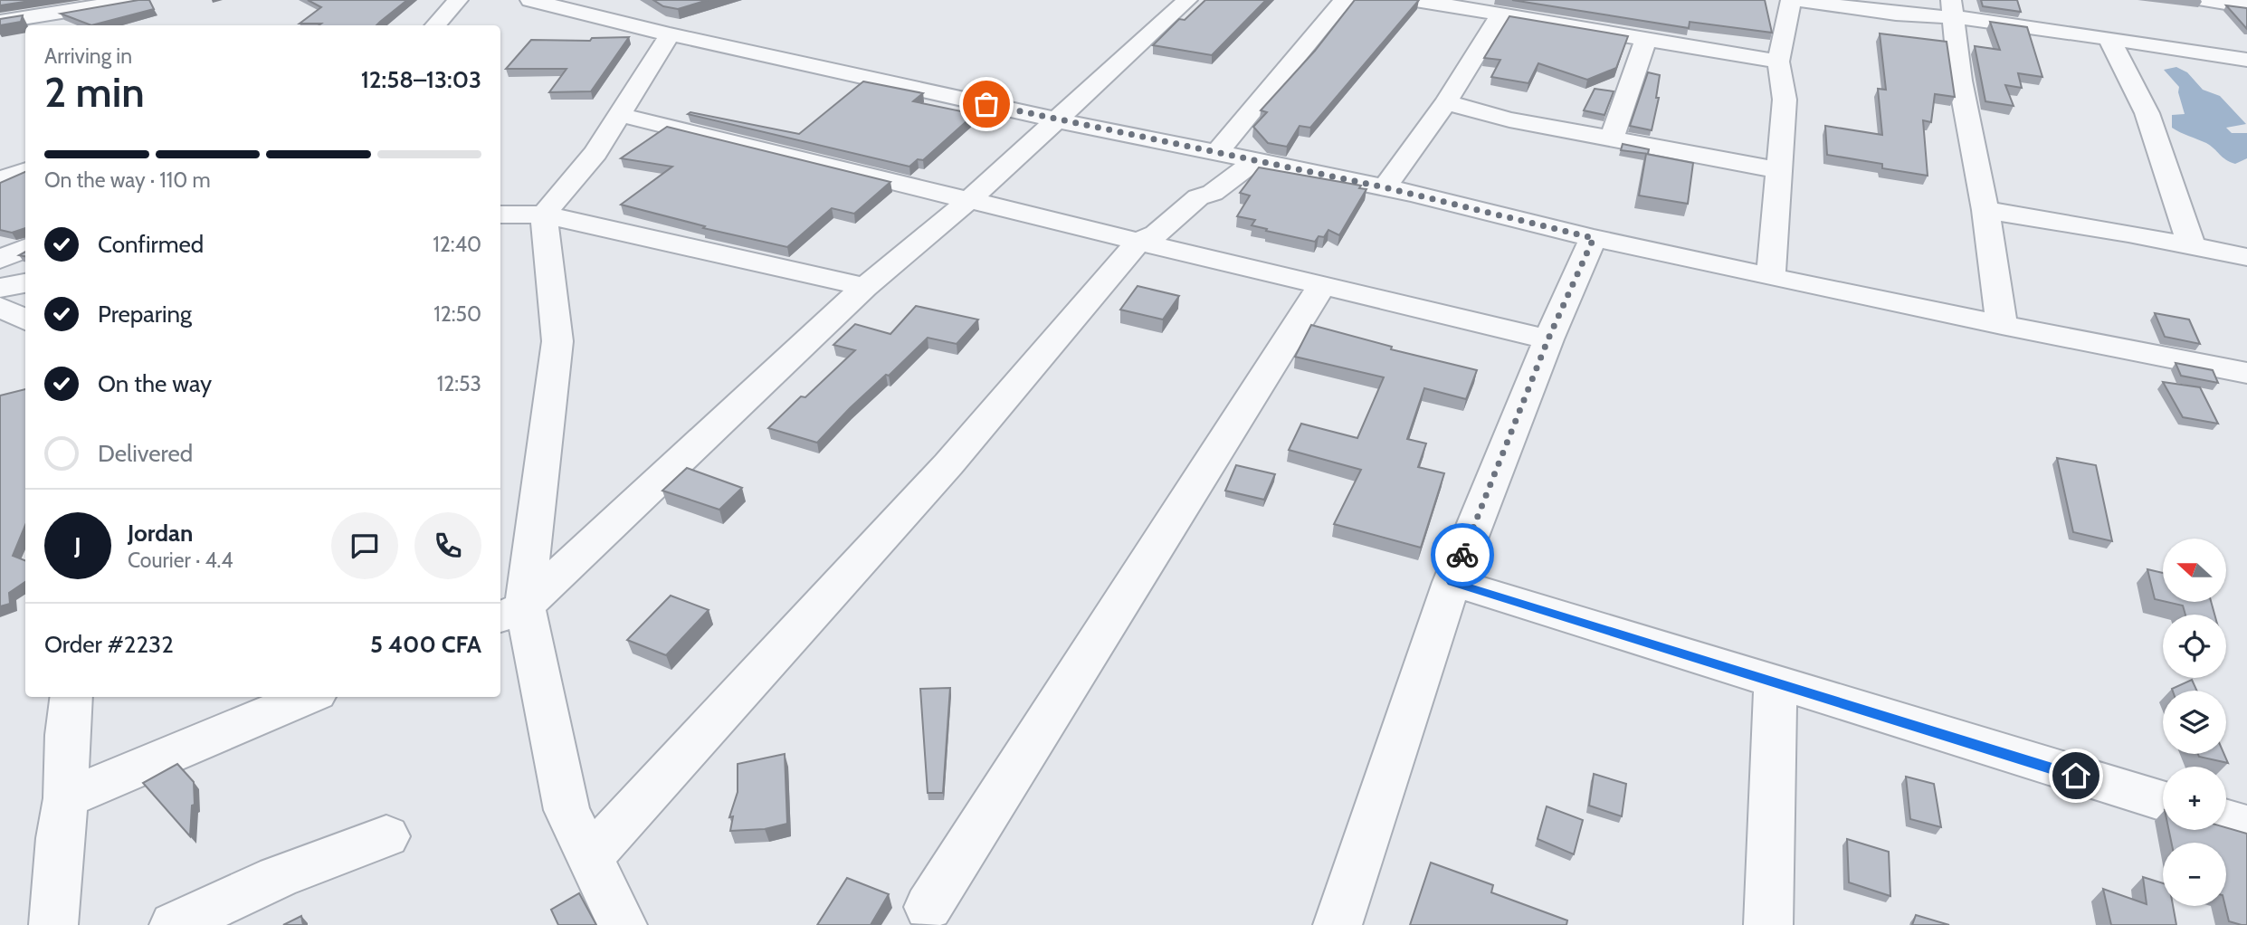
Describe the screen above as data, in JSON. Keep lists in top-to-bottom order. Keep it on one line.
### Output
{"north":"left","page":{"heading":["2 min","Arriving in","12:58–13:03"],"panel":["Jordan","Courier · 4.4","Order #2232","5 400 CFA"],"bar":"On the way · 110 m","list":[["Confirmed","12:40"],["Preparing","12:50"],["On the way","12:53"],"Delivered"],"round":"J","map_buttons":["+","−"]}}
